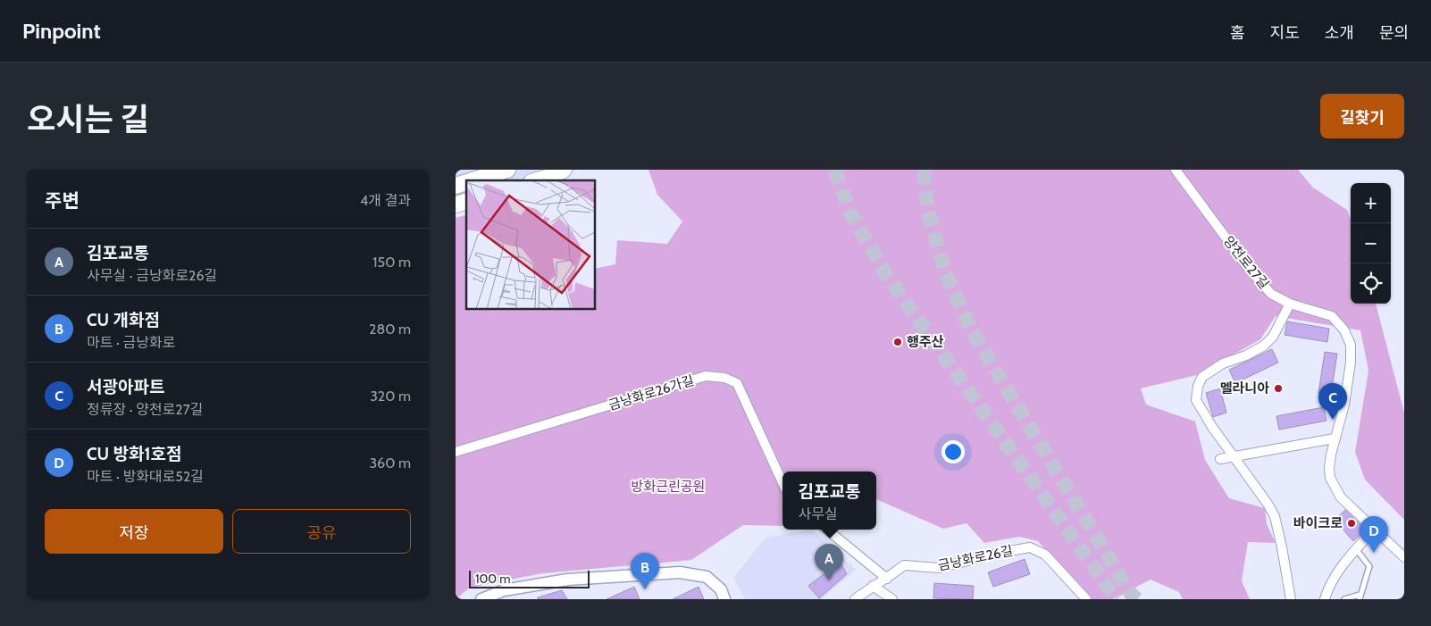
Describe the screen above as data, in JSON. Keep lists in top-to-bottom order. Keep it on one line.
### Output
{"streets":{"street":["양천로27길","금낭화로26가길","금낭화로26길"]},"parks":["방화근린공원"],"places":["행주산","멜라니아","바이크로"],"scale_bar":"100 m","page":{"header":"Pinpoint","nav":["홈","지도","소개","문의"],"title":"오시는 길","buttons":["길찾기",["저장","공유"]],"heading":["주변","4개 결과"],"map_buttons":["+","−"],"list":[{"mark":"A","name":"김포교통","note":"사무실 · 금낭화로26길","value":"150 m"},{"mark":"B","name":"CU 개화점","note":"마트 · 금낭화로","value":"280 m"},{"mark":"C","name":"서광아파트","note":"정류장 · 양천로27길","value":"320 m"},{"mark":"D","name":"CU 방화1호점","note":"마트 · 방화대로52길","value":"360 m"}],"pins":["C","D","A","B"],"popup":["김포교통","사무실"],"scale":"100 m"}}
